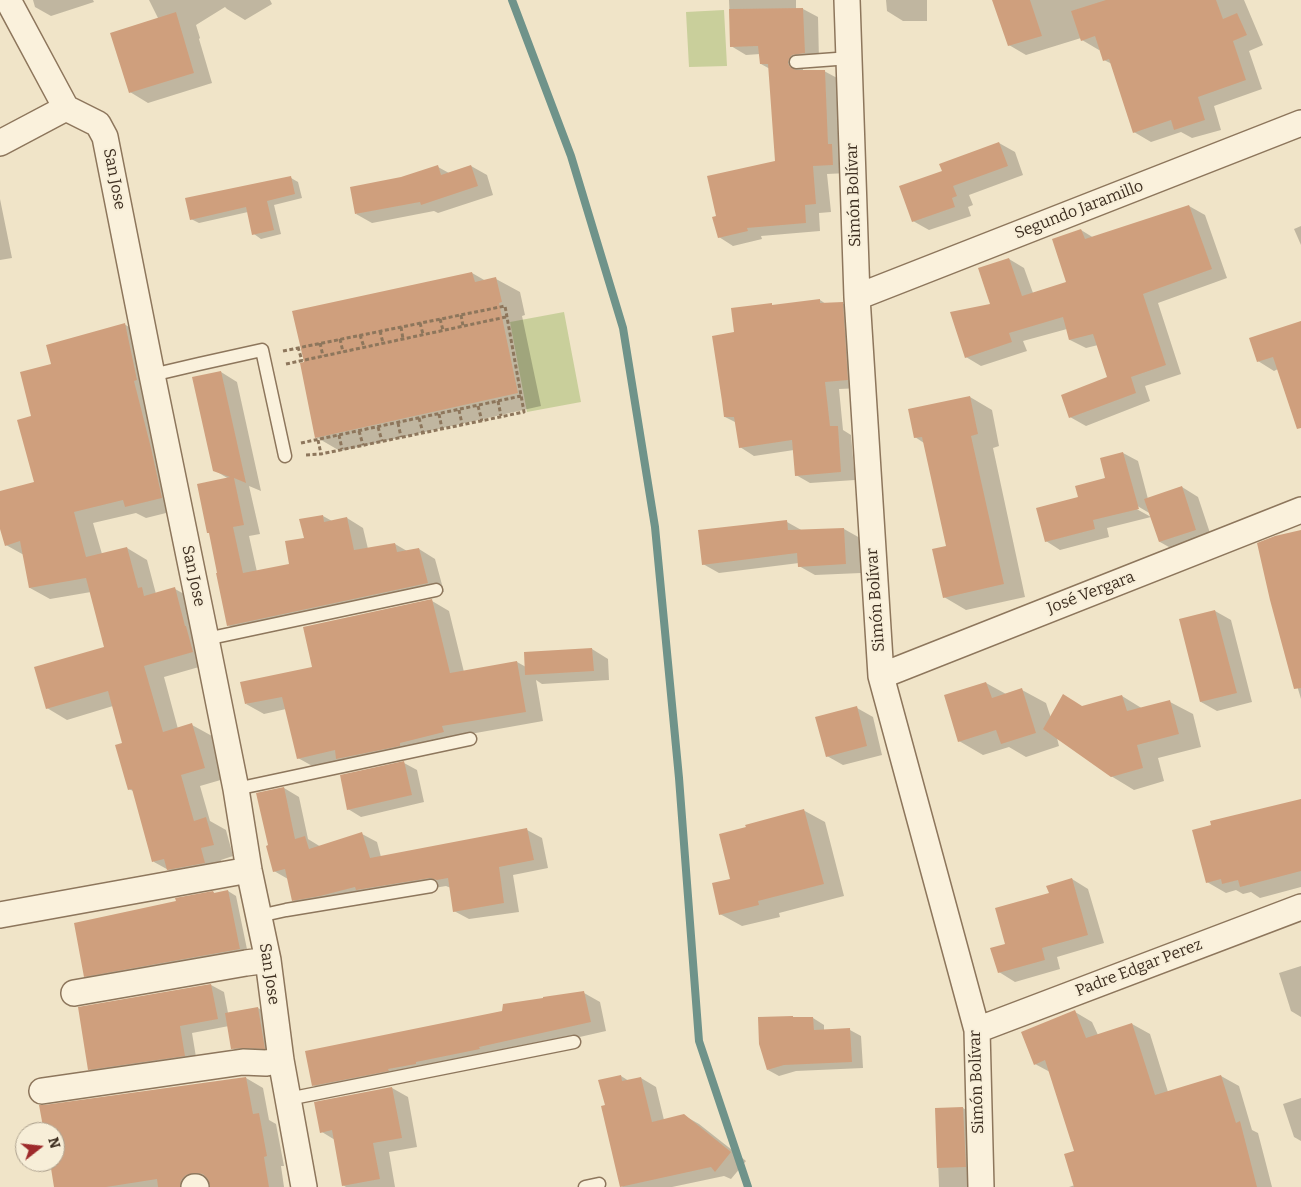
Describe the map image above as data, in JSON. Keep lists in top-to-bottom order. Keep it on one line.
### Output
{"streets":{"street":["San Jose","Simón Bolívar","Segundo Jaramillo","José Vergara","Padre Edgar Perez"]},"crossings":[["Simón Bolívar","Segundo Jaramillo"],["Simón Bolívar","José Vergara"],["Simón Bolívar","Padre Edgar Perez"]],"north":"right"}
